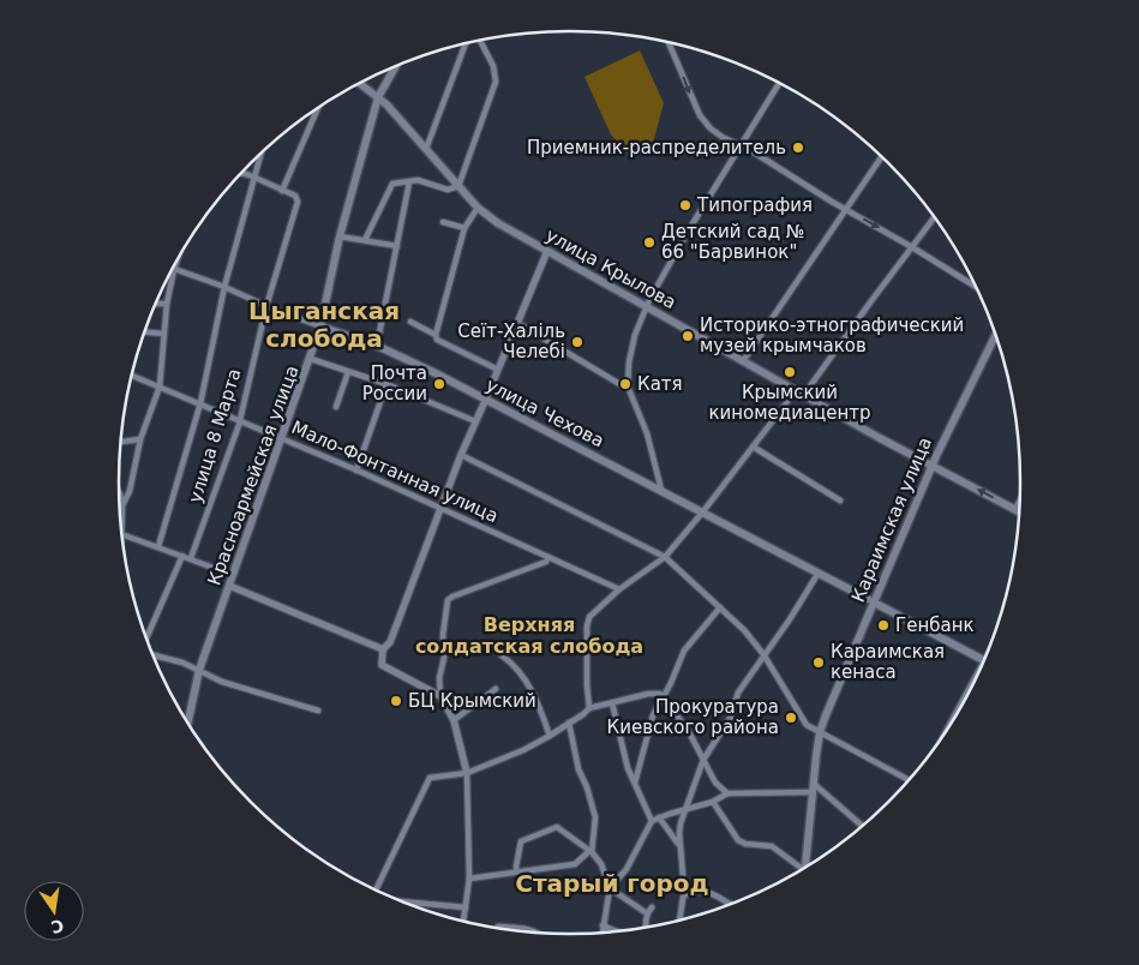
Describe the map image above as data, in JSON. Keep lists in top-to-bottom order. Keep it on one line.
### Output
{"streets":{"main road":["улица Крылова","улица Чехова","Красноармейская улица","Караимская улица"],"street":["улица 8 Марта","Мало-Фонтанная улица"]},"crossings":[["улица Крылова","Красноармейская улица"],["улица Крылова","Караимская улица"],["улица Чехова","улица 8 Марта"],["улица Чехова","Красноармейская улица"],["улица 8 Марта","Мало-Фонтанная улица"],["Мало-Фонтанная улица","Красноармейская улица"]],"districts":["Цыганская слобода","Верхняя солдатская слобода","Старый город"],"places":["Приемник-распределитель","Типография","Детский сад № 66 \"Барвинок\"","Историко-этнографический музей крымчаков","Сеїт-Халіль Челебі","Крымский киномедиацентр","Почта России","Катя","Генбанк","Караимская кенаса","БЦ Крымский","Прокуратура Киевского района"],"north":"bottom"}
